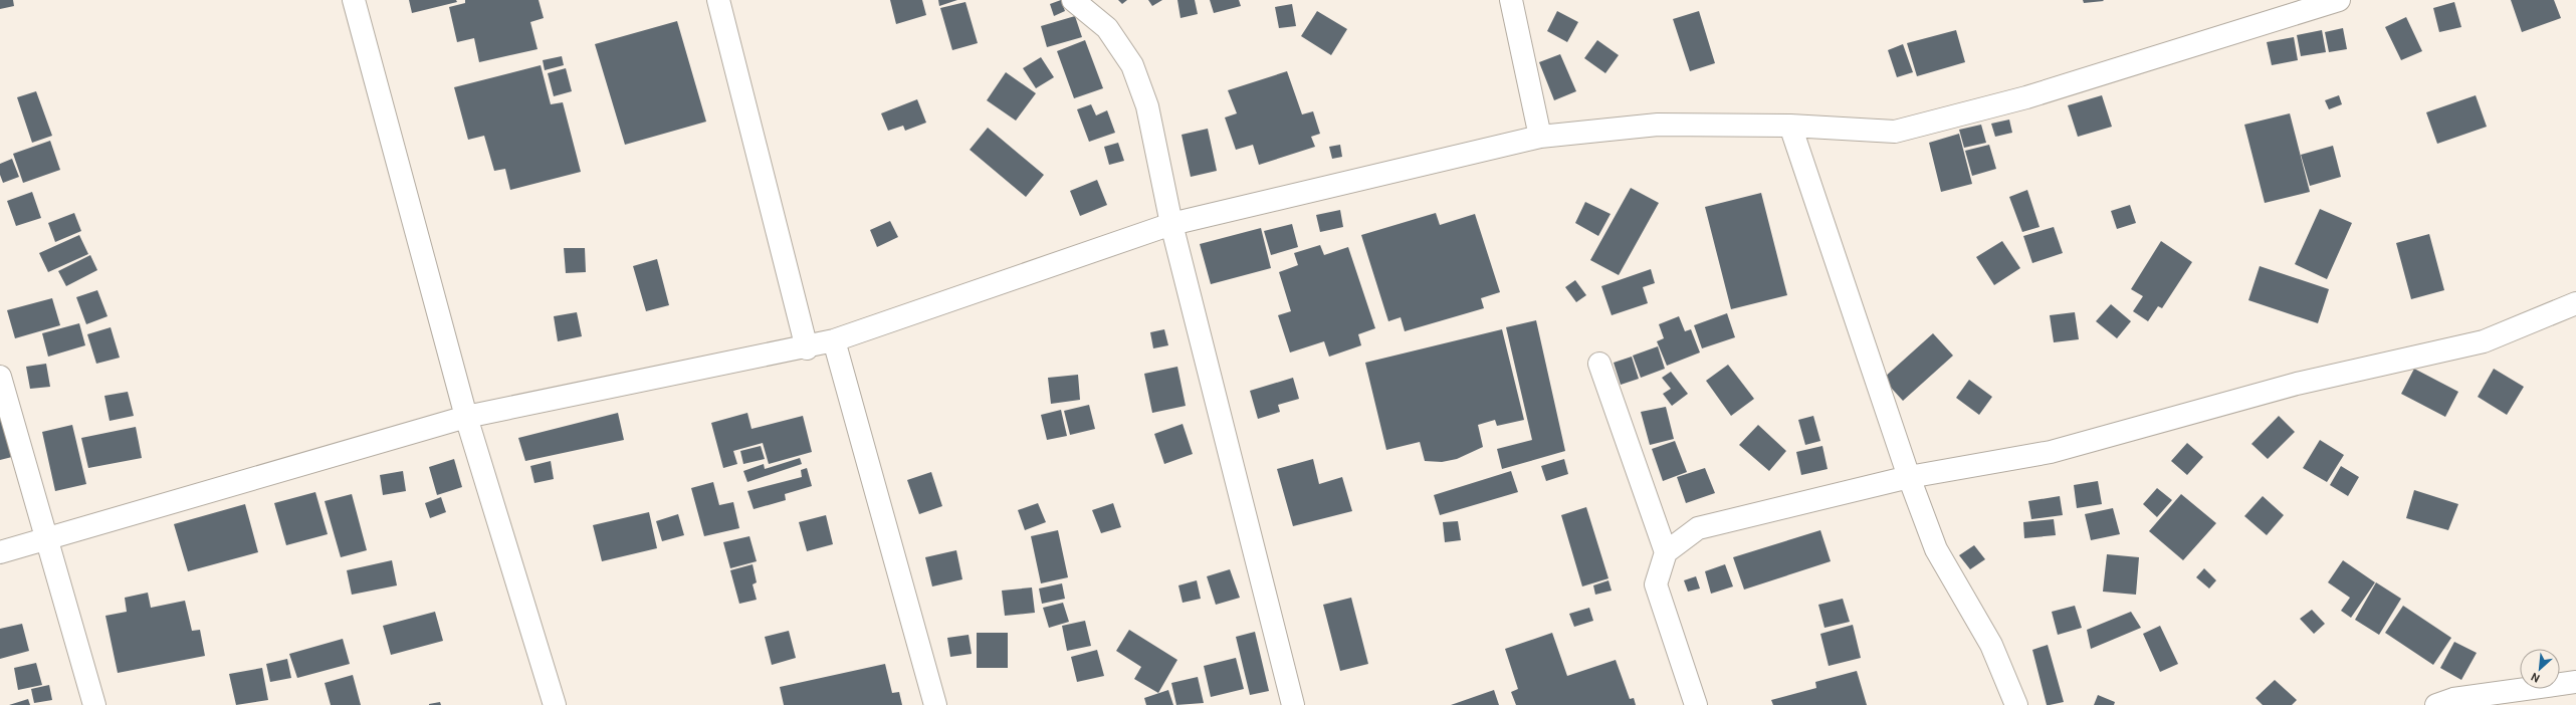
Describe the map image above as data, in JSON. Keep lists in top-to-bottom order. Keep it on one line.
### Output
{"north":"bottom left"}
